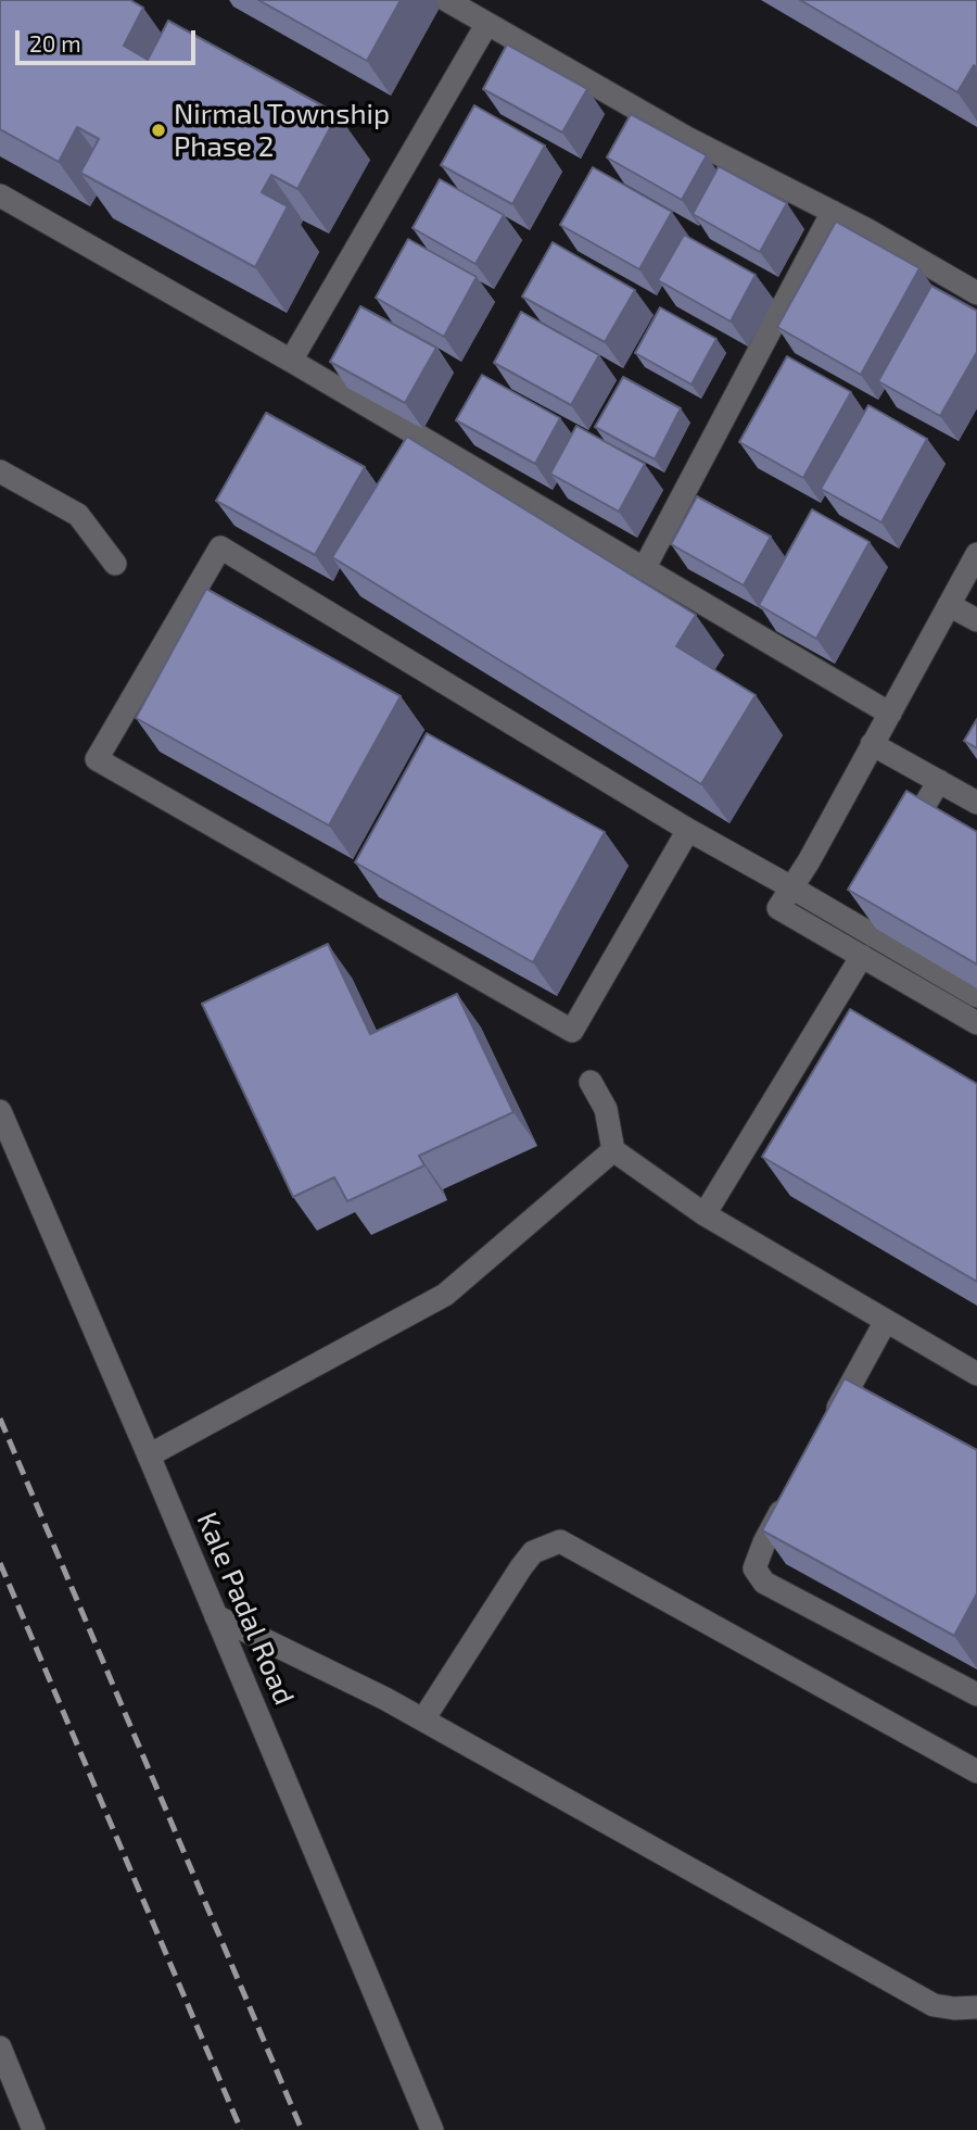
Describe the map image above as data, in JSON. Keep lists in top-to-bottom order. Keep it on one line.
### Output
{"streets":{"street":["Kale Padal Road"]},"places":["Nirmal Township Phase 2"],"scale_bar":"20 m"}
